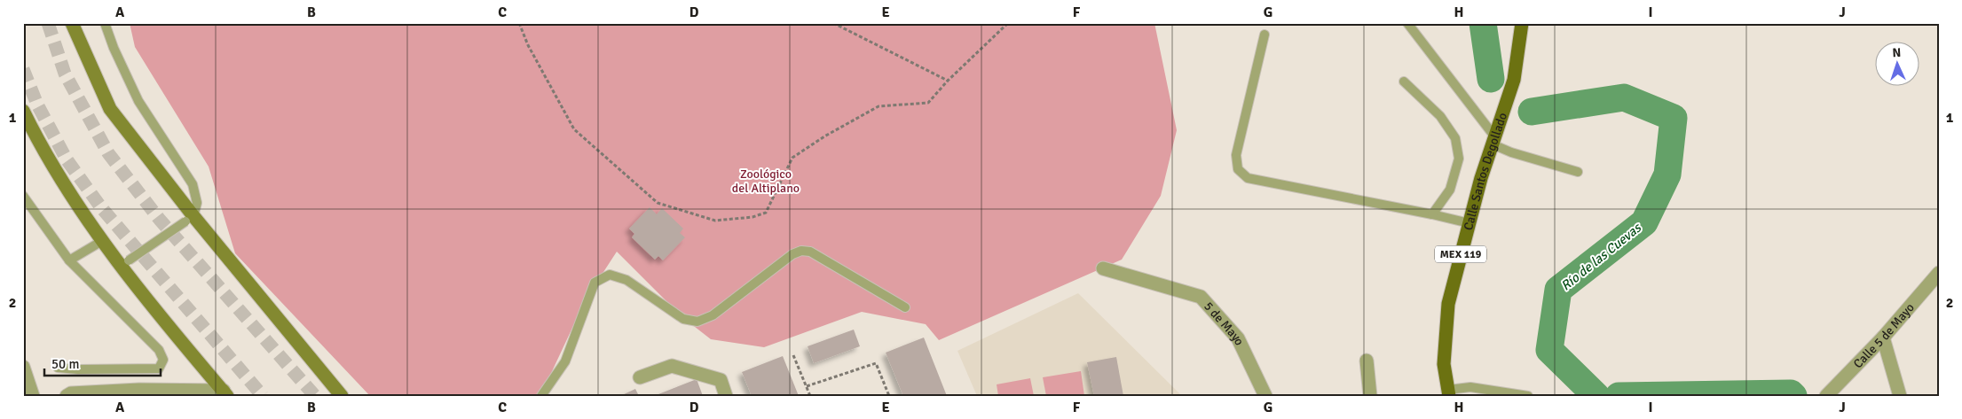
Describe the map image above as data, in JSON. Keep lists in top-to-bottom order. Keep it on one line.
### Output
{"streets":{"main road":["Calle Santos Degollado","MEX 119"],"street":["5 de Mayo","Calle 5 de Mayo"]},"water":["Río de las Cuevas"],"parks":["Zoológico del Altiplano"],"scale_bar":"50 m","north":"top","grid":{"columns":["A","B","C","D","E","F","G","H","I","J"],"rows":["1","2"]}}
